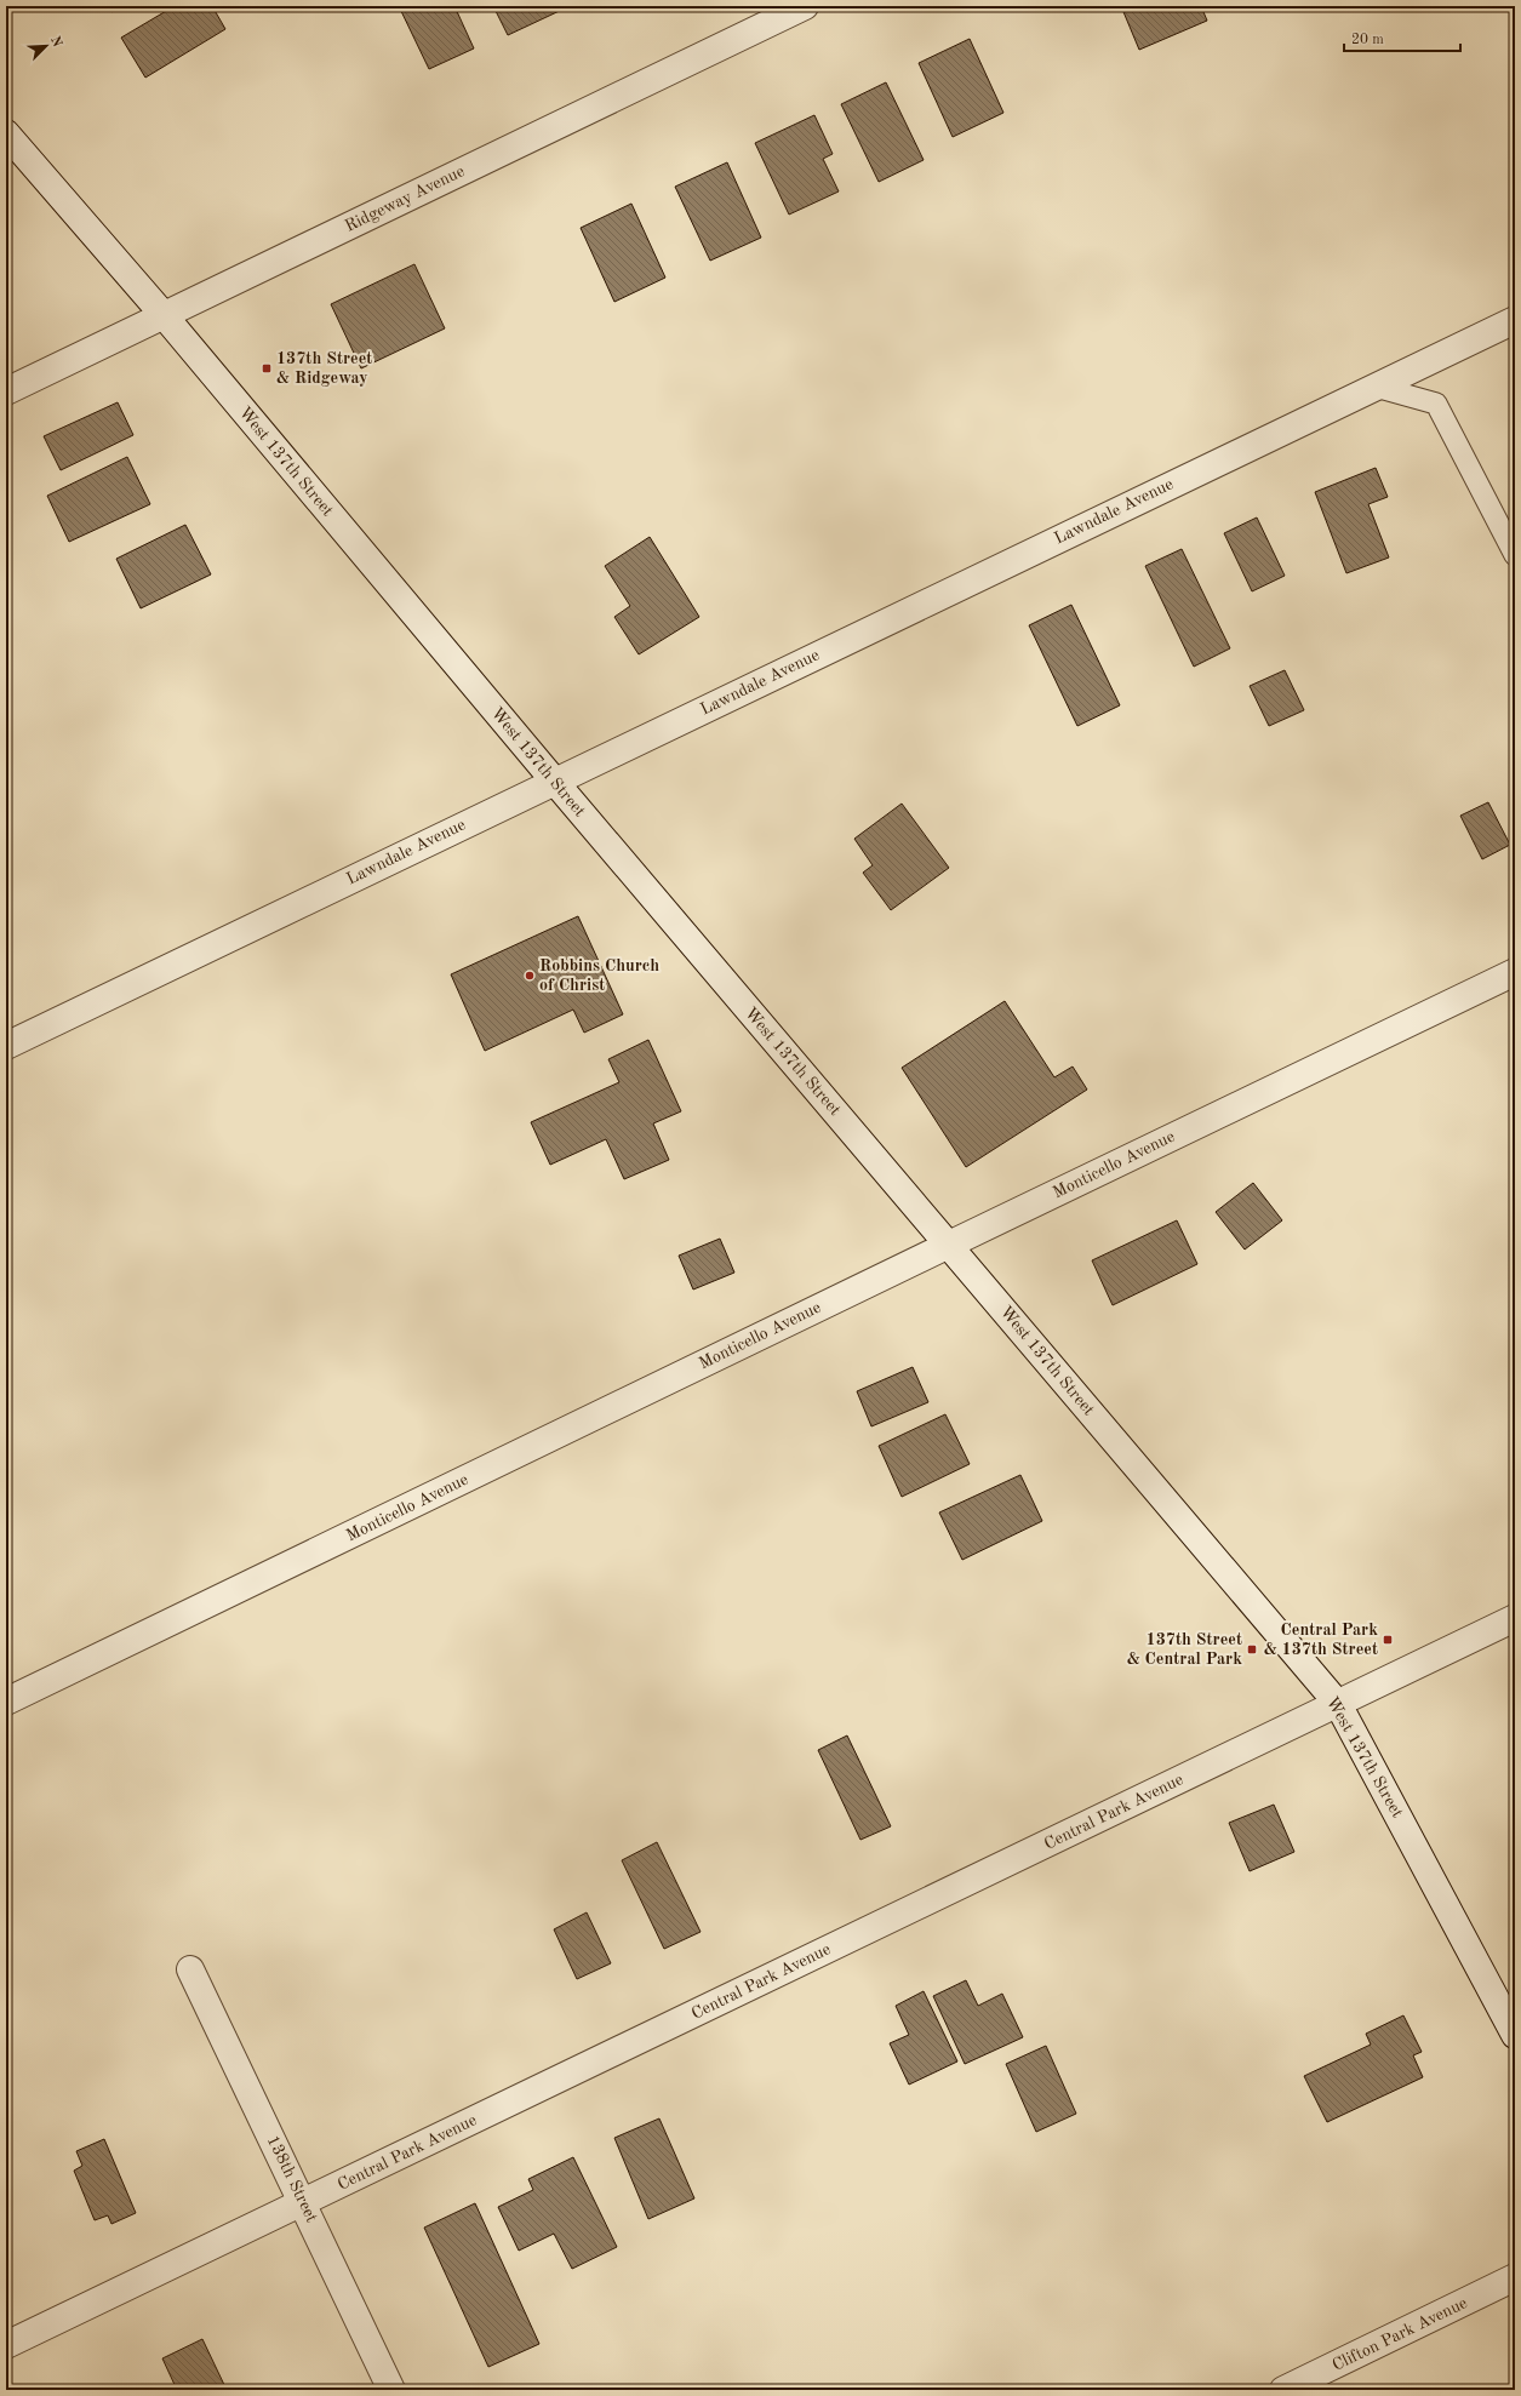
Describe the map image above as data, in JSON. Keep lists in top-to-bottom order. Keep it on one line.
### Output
{"streets":{"street":["Ridgeway Avenue","West 137th Street","Lawndale Avenue","Monticello Avenue","Central Park Avenue","138th Street","Clifton Park Avenue"]},"crossings":[["Ridgeway Avenue","West 137th Street"],["West 137th Street","Lawndale Avenue"],["West 137th Street","Monticello Avenue"],["West 137th Street","Central Park Avenue"],["Central Park Avenue","138th Street"]],"places":{"transit":["137th Street & Ridgeway","Central Park & 137th Street","137th Street & Central Park"],"other":["Robbins Church of Christ"]},"scale_bar":"20 m","north":"top right"}
